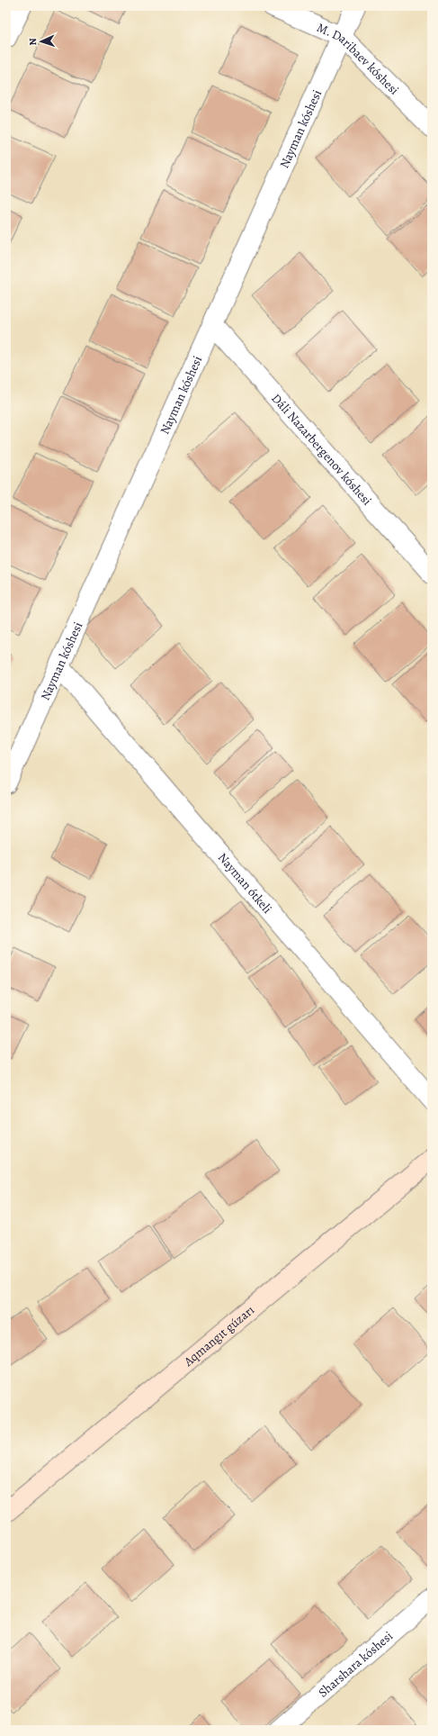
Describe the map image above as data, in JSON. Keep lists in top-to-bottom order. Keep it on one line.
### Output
{"streets":{"street":["M. Daribaev kóshesi","Nayman kóshesi","Dáli Nazarbergenov kóshesi","Nayman ótkeli","Aqmangıt gúzarı","Sharshara kóshesi"]},"crossings":[["M. Daribaev kóshesi","Nayman kóshesi"],["Nayman kóshesi","Dáli Nazarbergenov kóshesi"],["Nayman kóshesi","Nayman ótkeli"]],"north":"left"}
